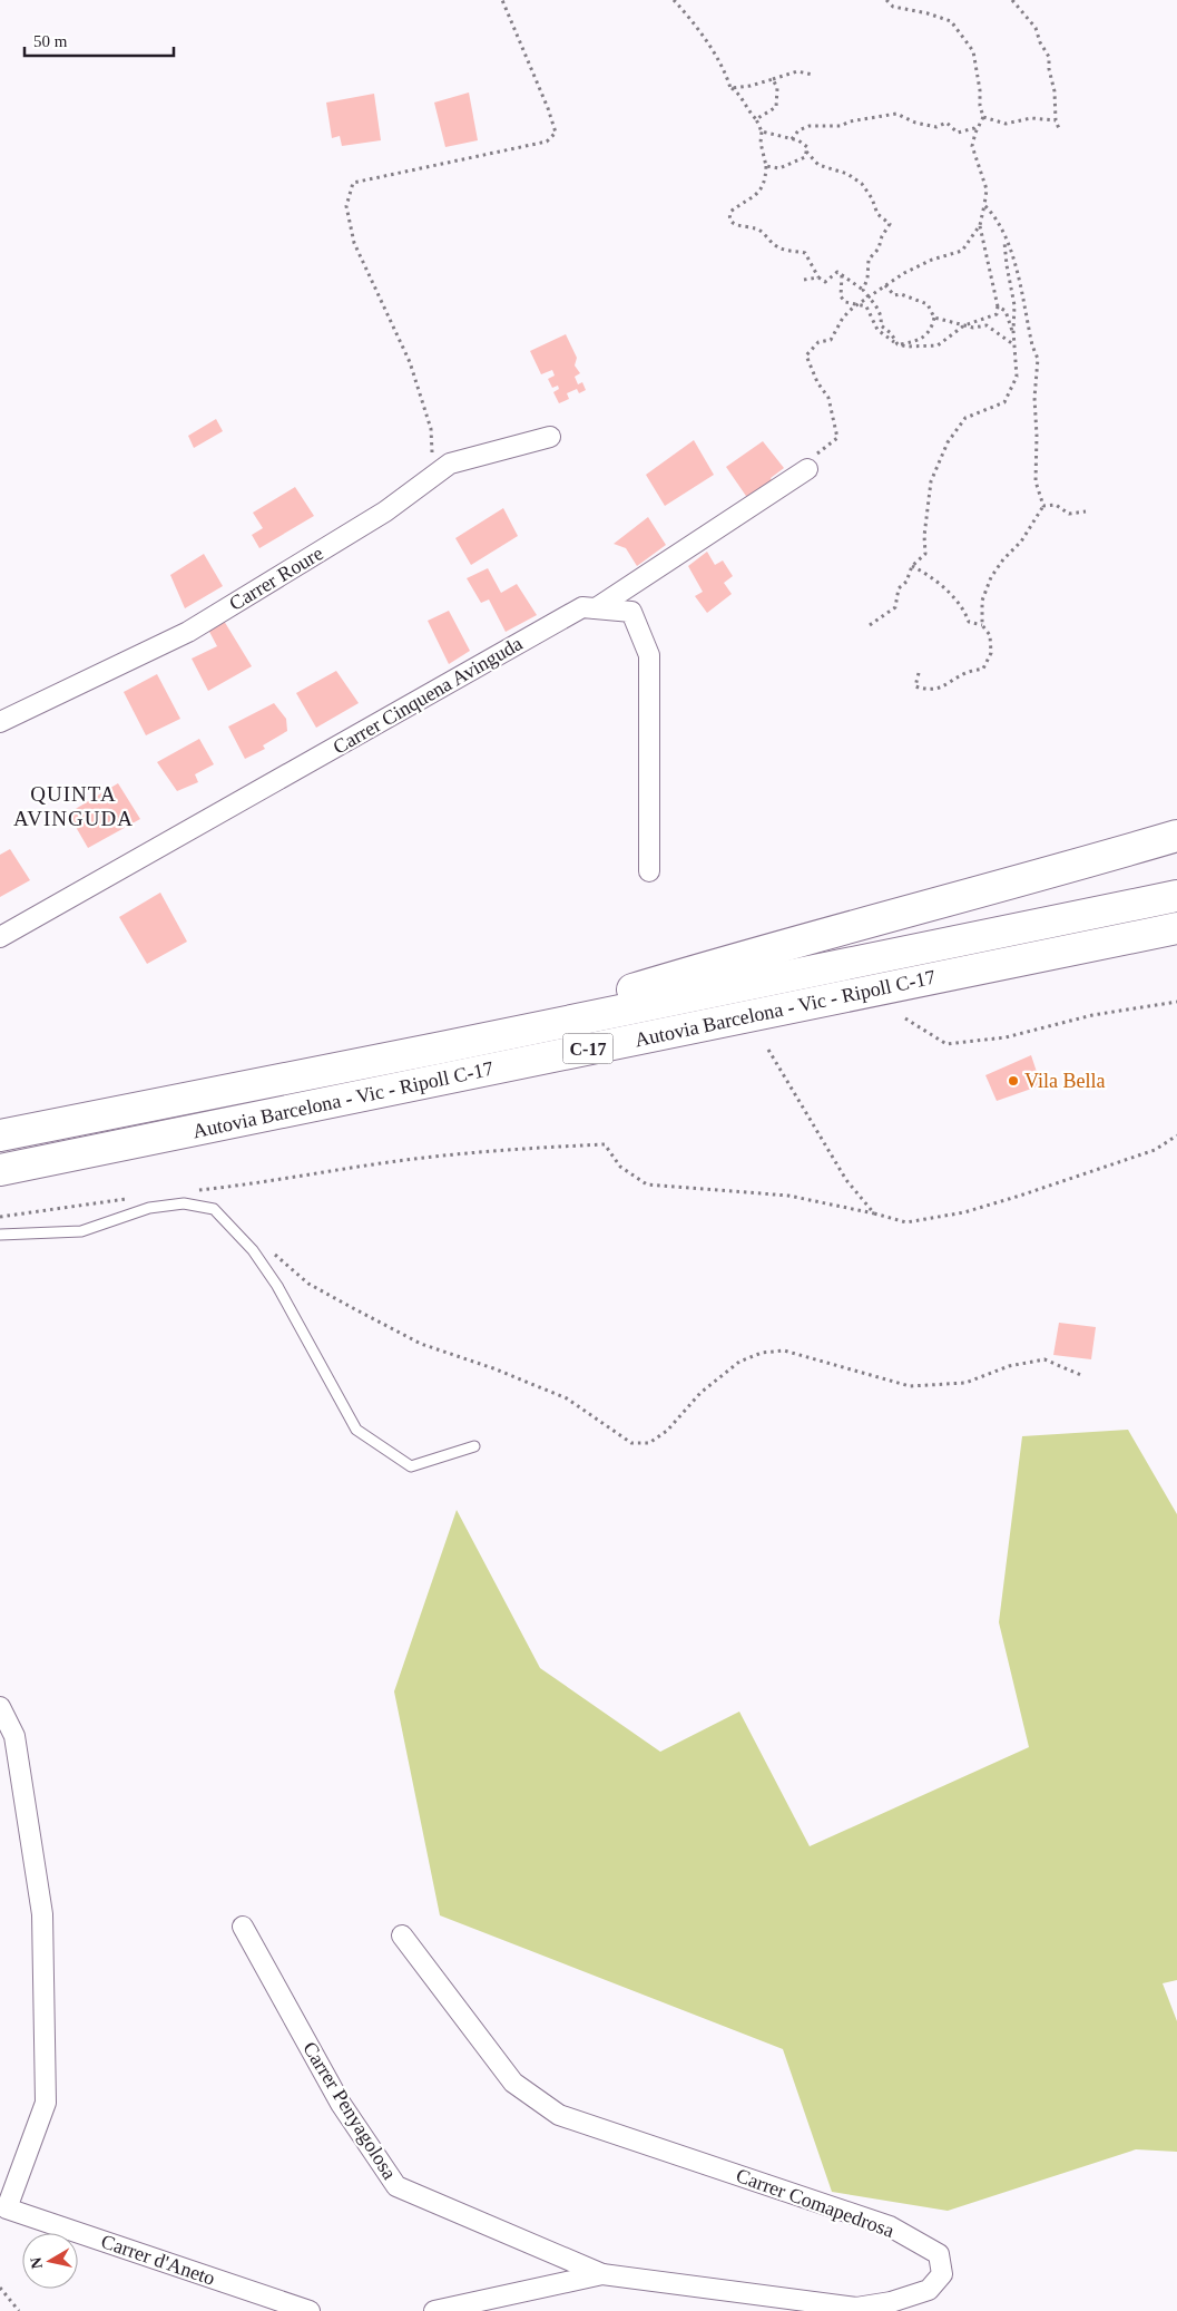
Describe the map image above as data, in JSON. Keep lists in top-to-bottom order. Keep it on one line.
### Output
{"streets":{"highway":["Autovia Barcelona - Vic - Ripoll C-17","C-17"],"street":["Carrer Roure","Carrer Cinquena Avinguda","Carrer Penyagolosa","Carrer Comapedrosa","Carrer d'Aneto"]},"crossings":[["Carrer Penyagolosa","Carrer Comapedrosa"]],"districts":["QUINTA AVINGUDA"],"places":["Vila Bella"],"scale_bar":"50 m","north":"left"}
